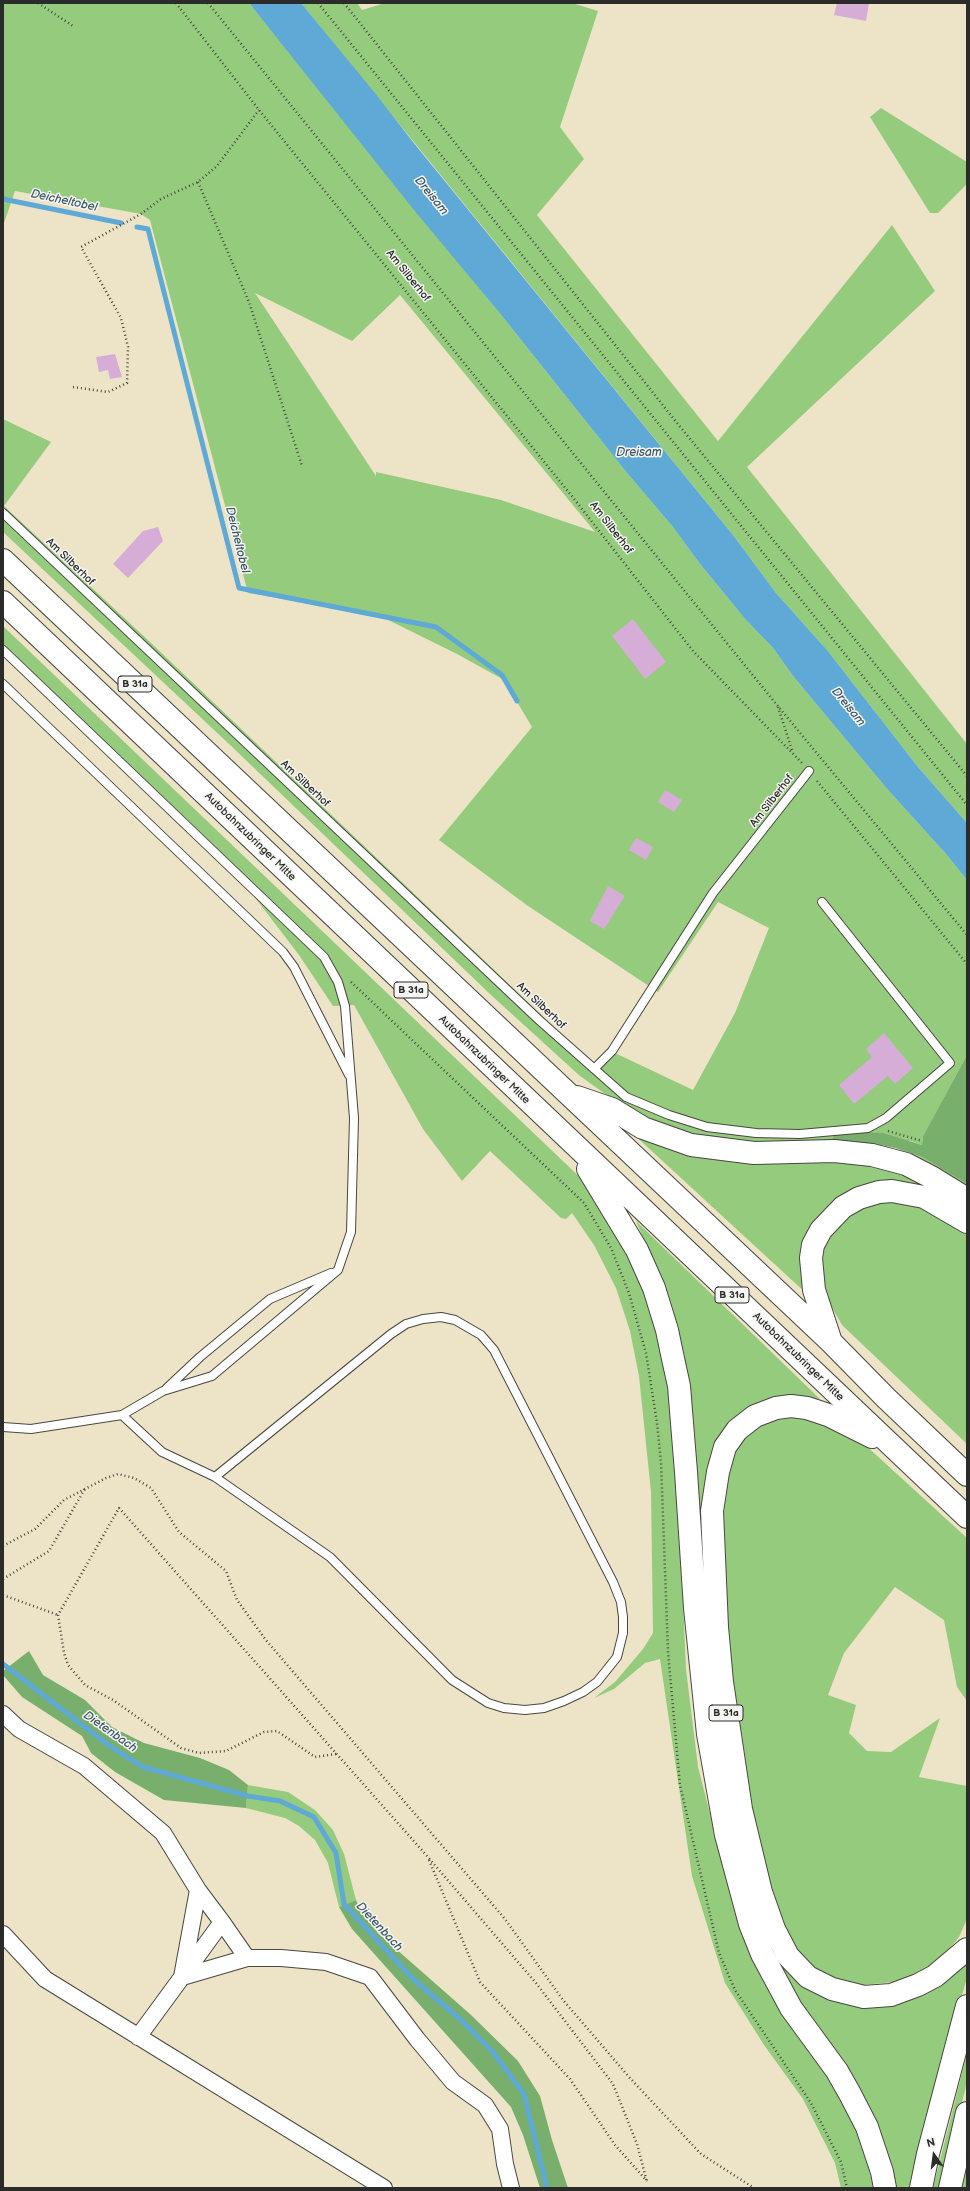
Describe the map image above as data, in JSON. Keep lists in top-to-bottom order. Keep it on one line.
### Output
{"streets":{"highway":["B 31a","Autobahnzubringer Mitte"],"lane":["Am Silberhof"]},"crossings":[["B 31a","Autobahnzubringer Mitte"]],"water":["Dreisam","Deicheltobel","Dietenbach"],"north":"top"}
